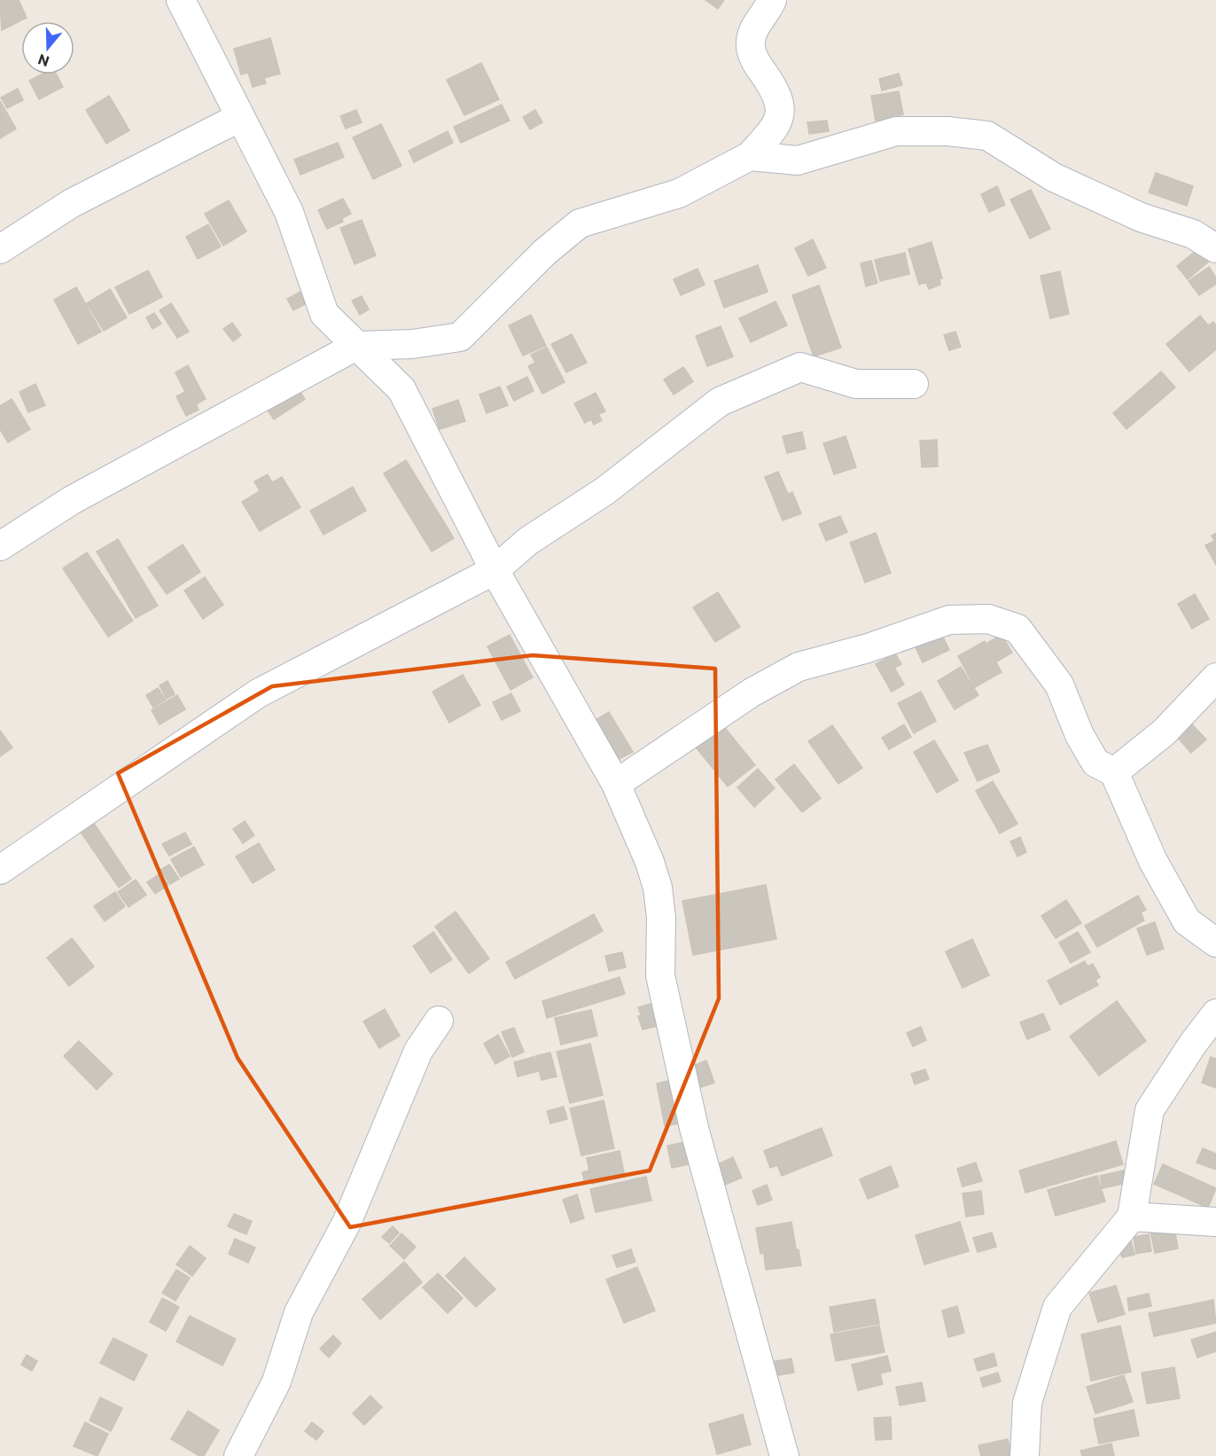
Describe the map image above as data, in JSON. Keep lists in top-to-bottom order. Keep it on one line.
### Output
{"north":"bottom"}
